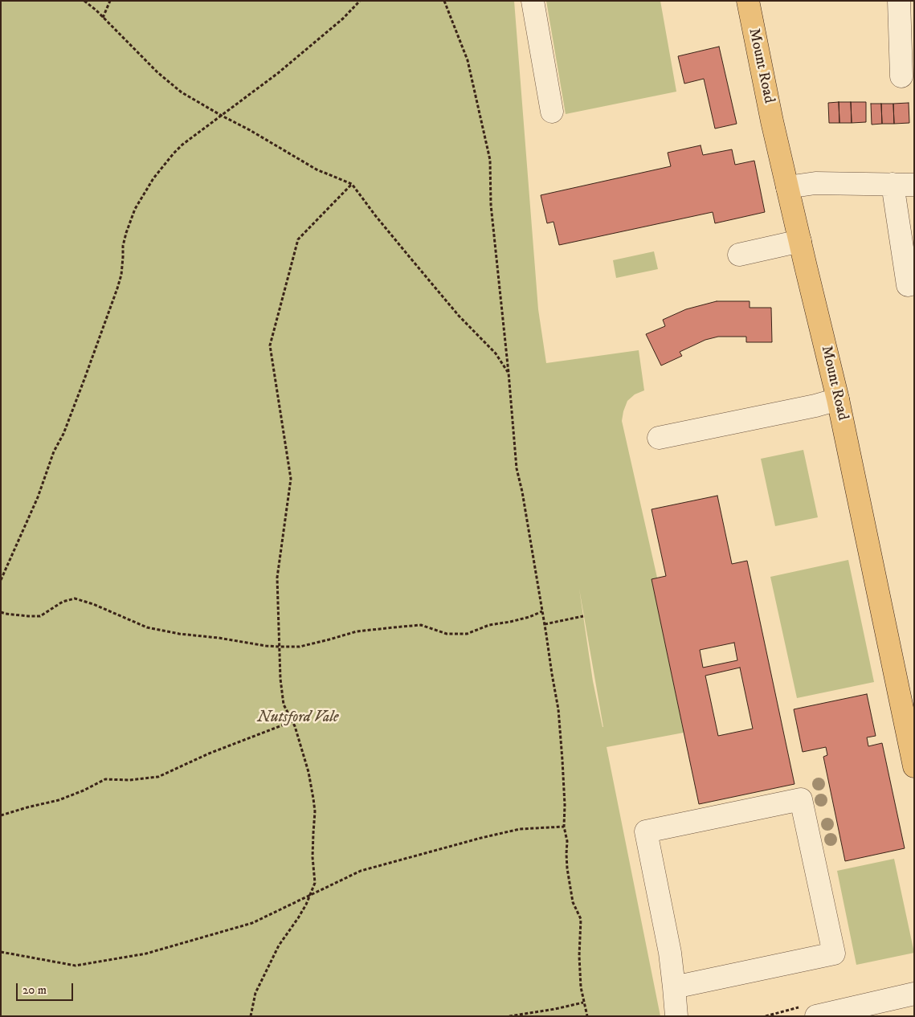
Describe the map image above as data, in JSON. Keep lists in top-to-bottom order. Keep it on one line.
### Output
{"streets":{"main road":["Mount Road"]},"parks":["Nutsford Vale"],"scale_bar":"20 m"}
